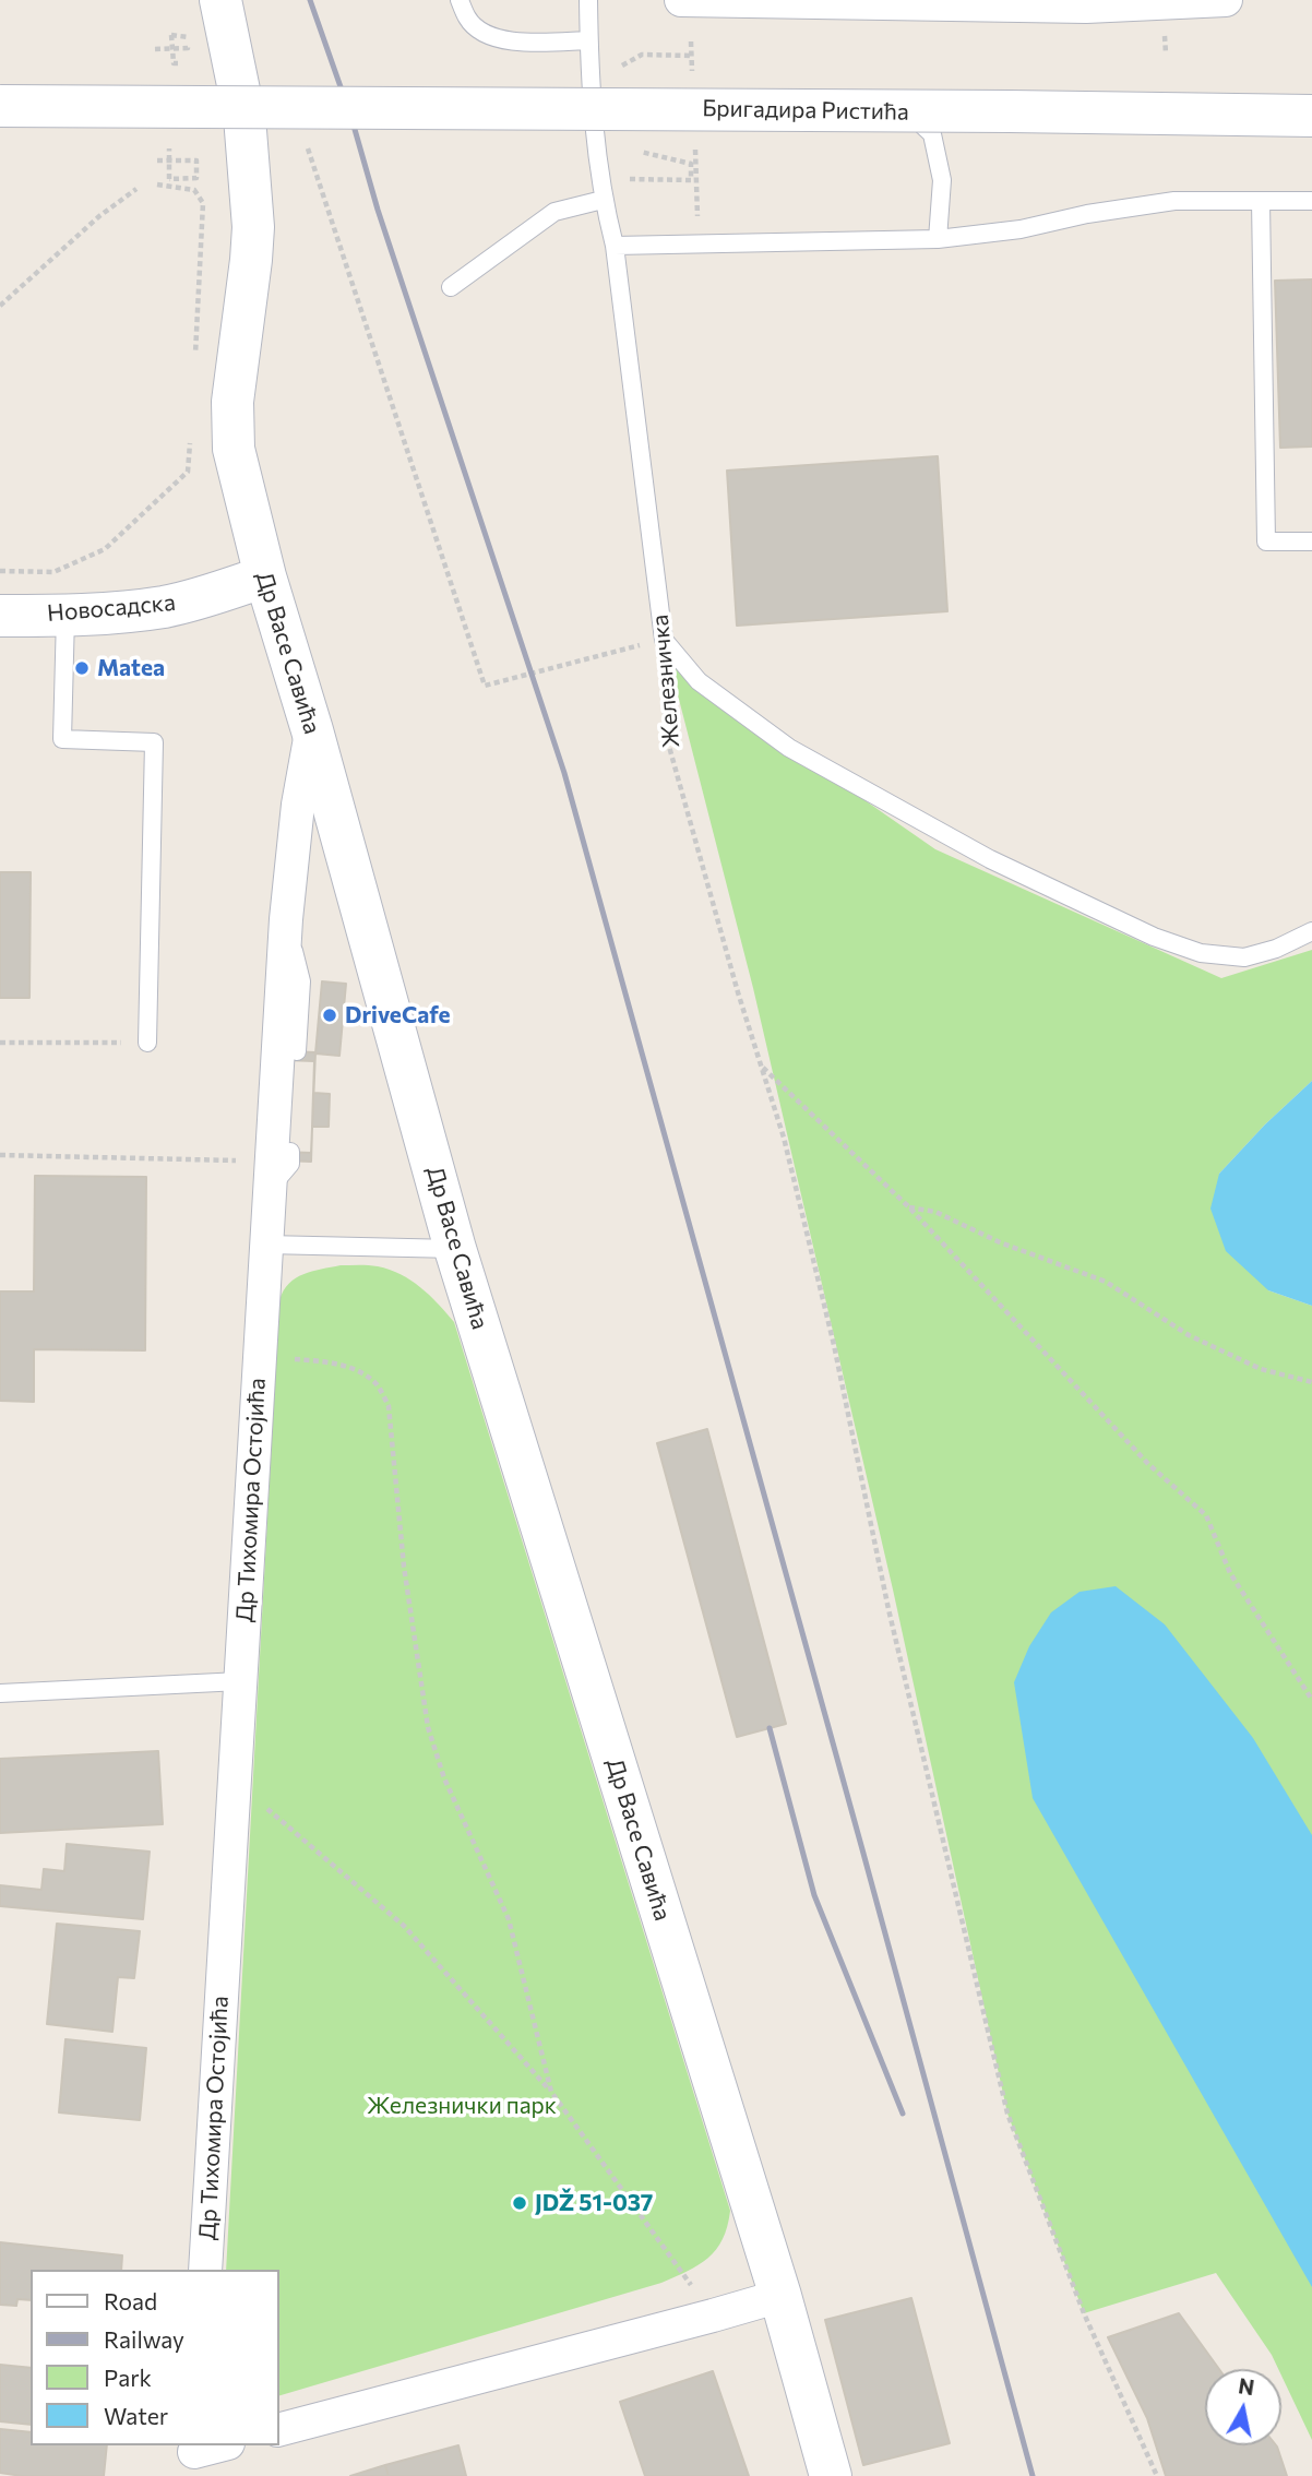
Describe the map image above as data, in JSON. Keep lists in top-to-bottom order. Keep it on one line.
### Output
{"streets":{"street":["Бригадира Ристића","Новосадска","Др Васе Савића","Др Тихомира Остојића"],"lane":["Железничка"]},"crossings":[["Новосадска","Др Васе Савића"],["Др Васе Савића","Др Тихомира Остојића"]],"parks":["Железнички парк"],"places":["Matea","DriveCafe","JDŽ 51-037"],"legend":["Road","Railway","Park","Water"],"north":"top"}
